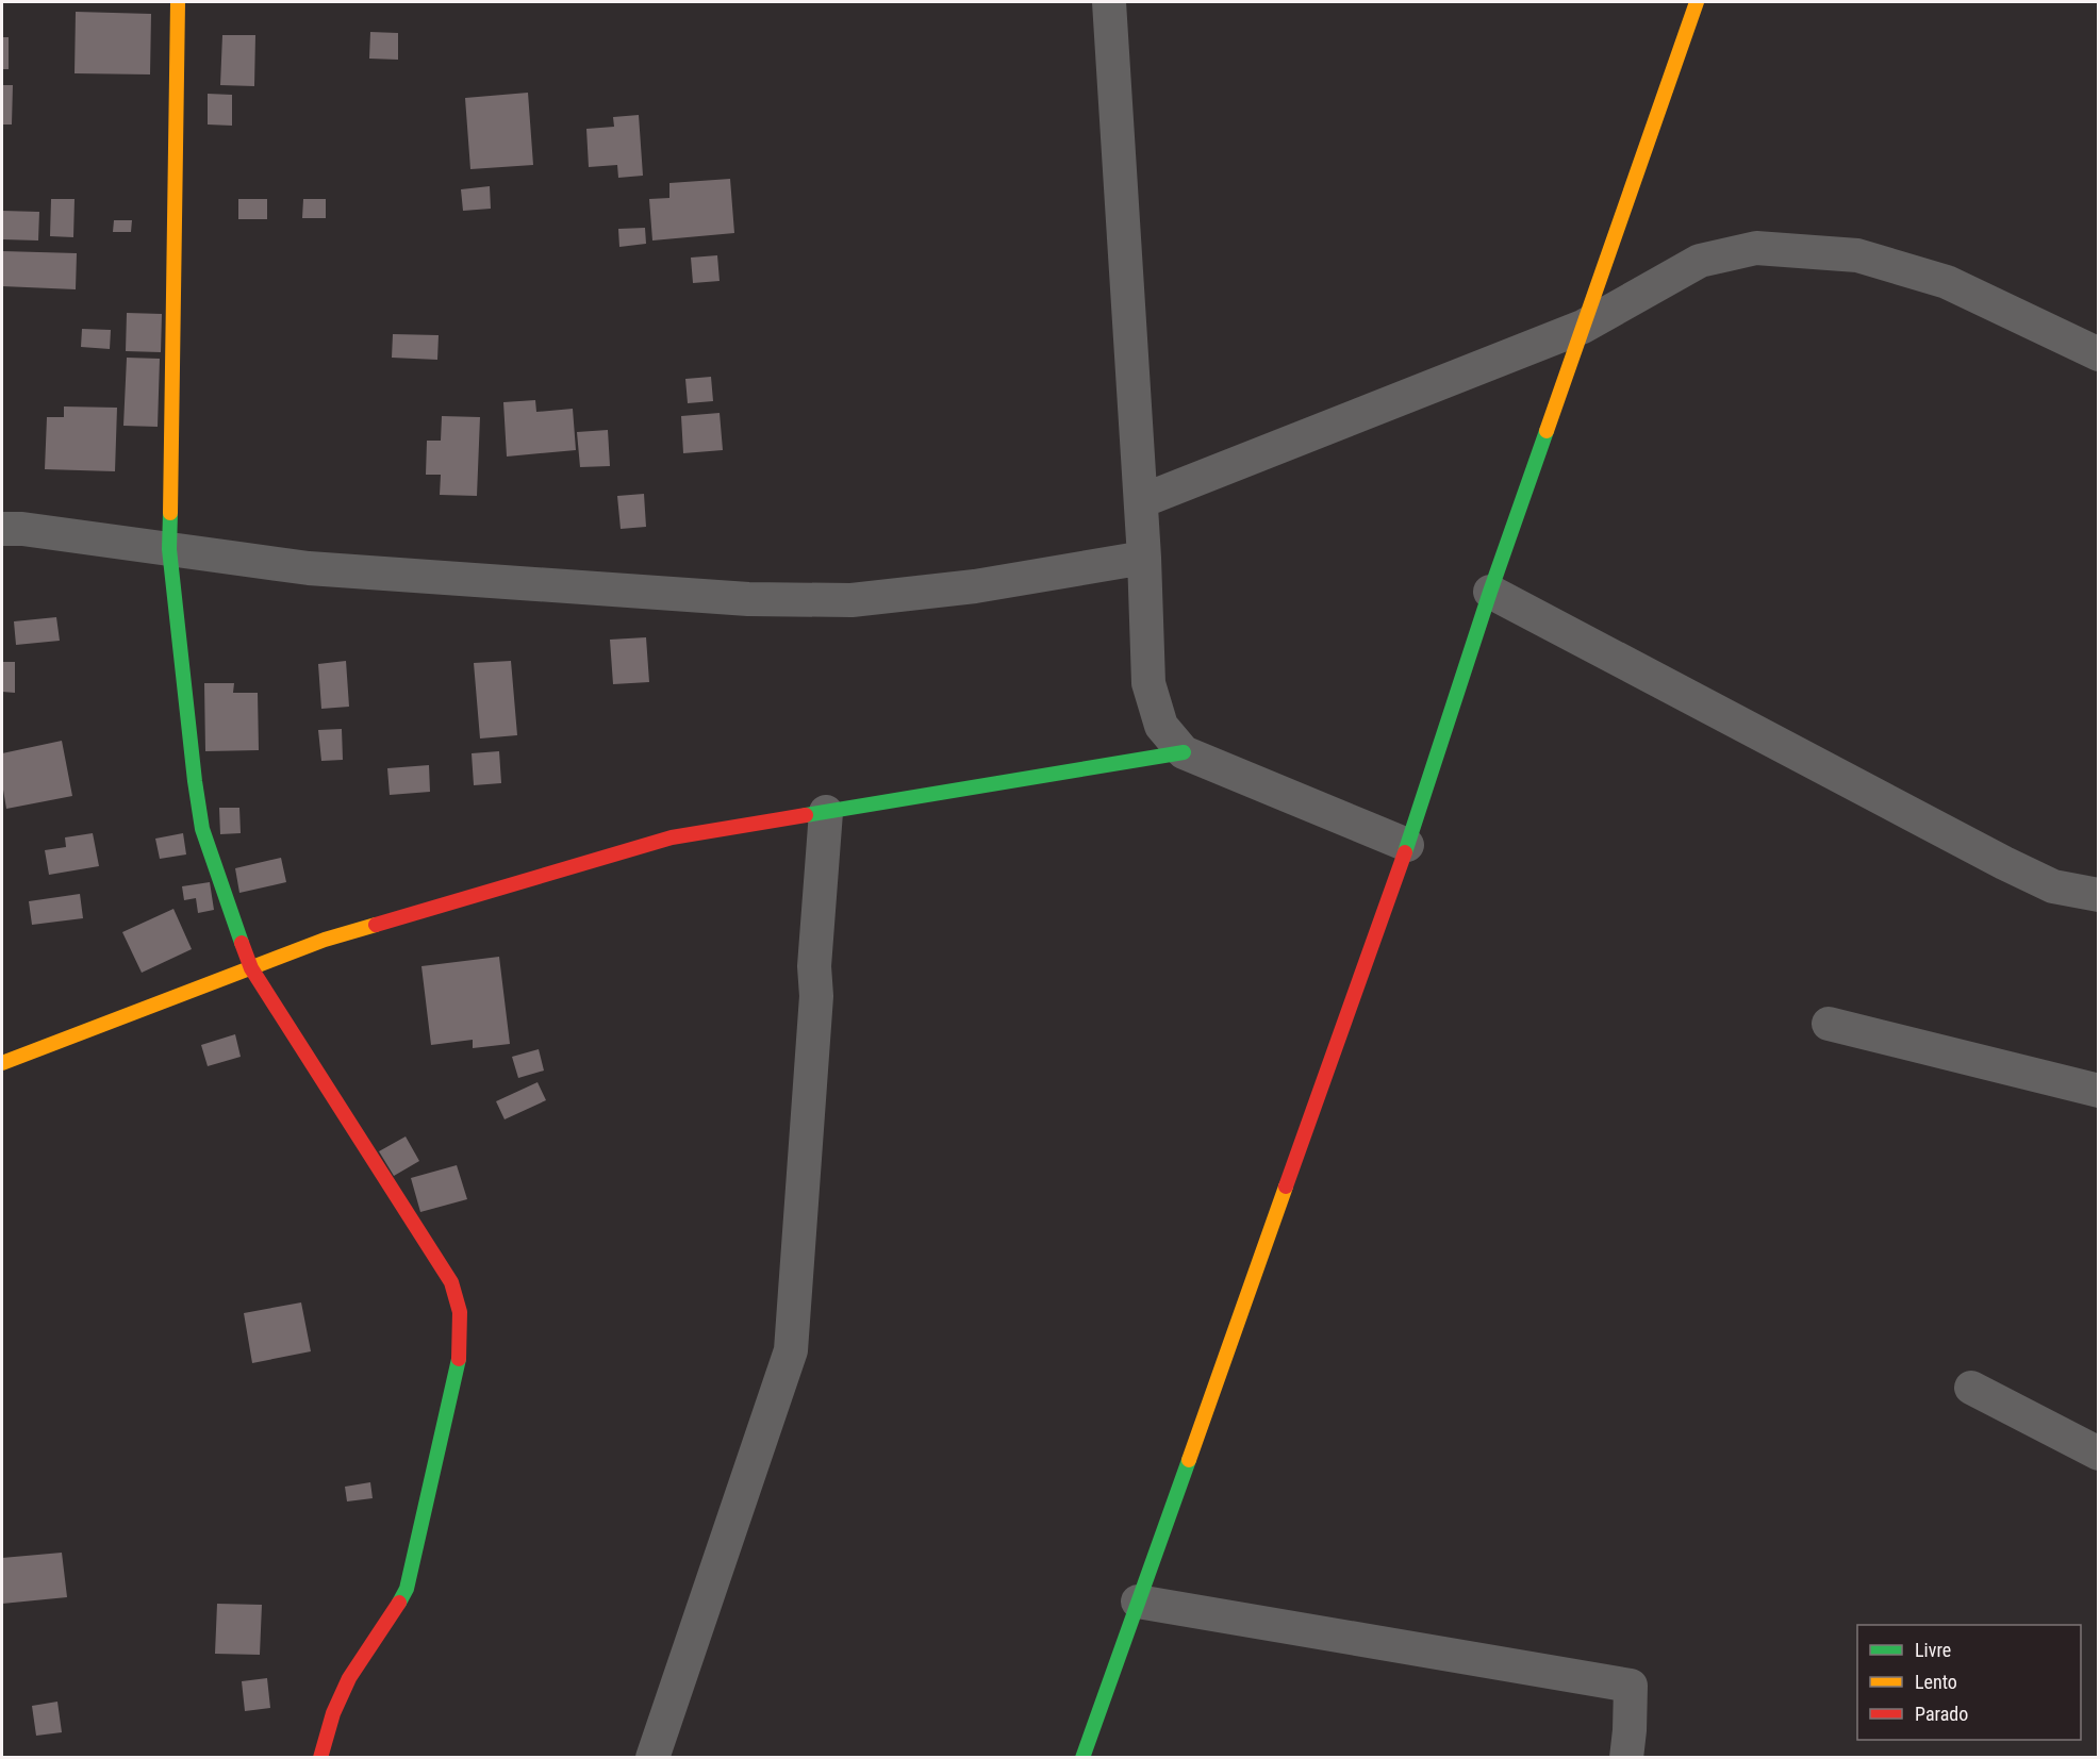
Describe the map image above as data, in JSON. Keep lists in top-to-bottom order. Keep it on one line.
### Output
{"legend":["Livre","Lento","Parado"]}
